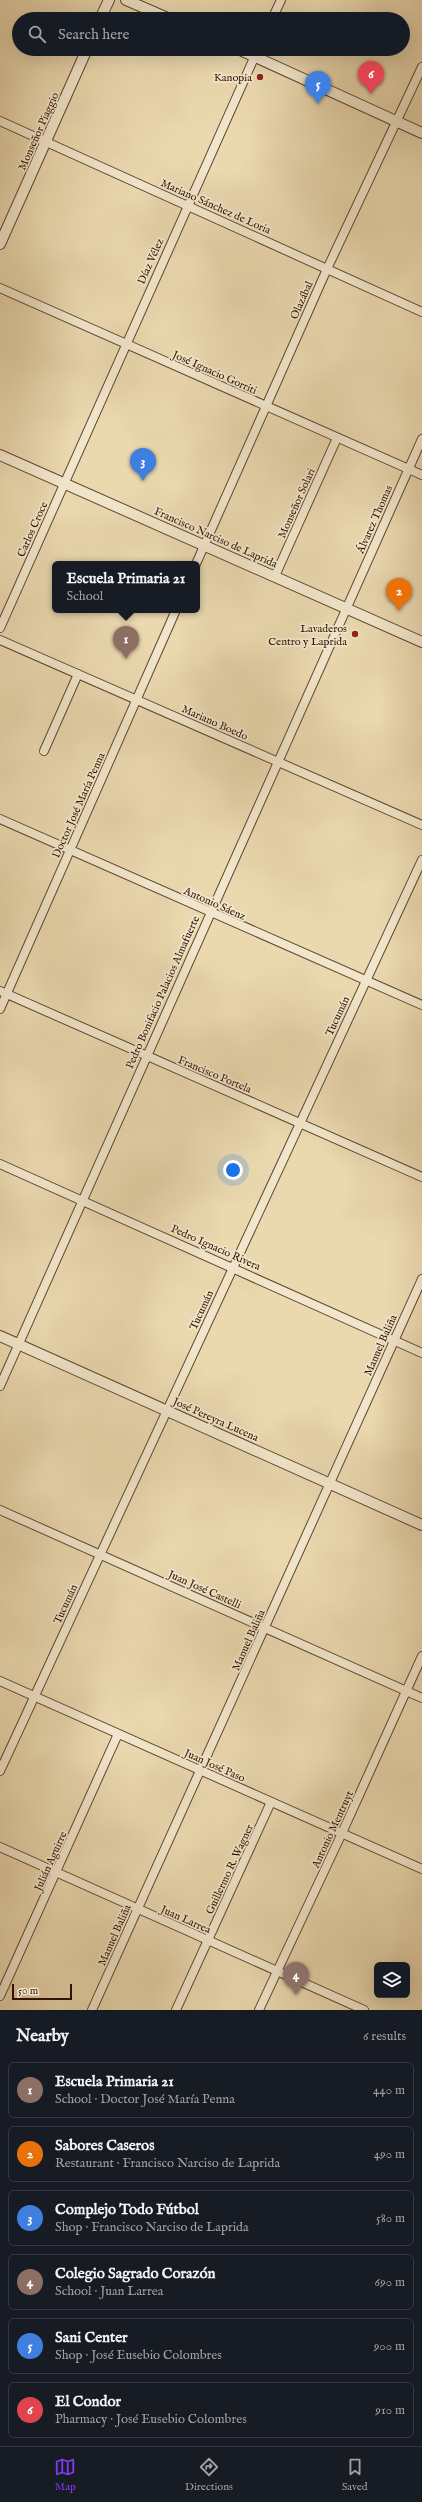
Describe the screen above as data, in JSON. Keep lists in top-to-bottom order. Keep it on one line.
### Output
{"streets":{"street":["Monseñor Piaggio","Mariano Sánchez de Loria","Díaz Vélez","Olazábal","José Ignacio Gorriti","Monseñor Solari","Álvarez Thomas","Carlos Croce","Francisco Narciso de Laprida","Mariano Boedo","Doctor José María Penna","Antonio Sáenz","Pedro Bonifacio Palacios Almafuerte","Tucumán","Francisco Portela","Pedro Ignacio Rivera","Manuel Baliña","José Pereyra Lucena","Juan José Castelli","Juan José Paso","Antonio Mentruyt","Julián Aguirre","Guillermo R. Wagner","Juan Larrea"]},"crossings":[["Monseñor Piaggio","Mariano Sánchez de Loria"],["Mariano Sánchez de Loria","Díaz Vélez"],["Mariano Sánchez de Loria","Olazábal"],["Díaz Vélez","José Ignacio Gorriti"],["Díaz Vélez","Carlos Croce"],["Díaz Vélez","Francisco Narciso de Laprida"],["Olazábal","José Ignacio Gorriti"],["Olazábal","Francisco Narciso de Laprida"],["José Ignacio Gorriti","Monseñor Solari"],["José Ignacio Gorriti","Álvarez Thomas"],["Monseñor Solari","Francisco Narciso de Laprida"],["Álvarez Thomas","Francisco Narciso de Laprida"],["Álvarez Thomas","Pedro Bonifacio Palacios Almafuerte"],["Carlos Croce","Francisco Narciso de Laprida"],["Francisco Narciso de Laprida","Pedro Bonifacio Palacios Almafuerte"],["Mariano Boedo","Doctor José María Penna"],["Mariano Boedo","Pedro Bonifacio Palacios Almafuerte"],["Doctor José María Penna","Antonio Sáenz"],["Doctor José María Penna","Francisco Portela"],["Antonio Sáenz","Pedro Bonifacio Palacios Almafuerte"],["Antonio Sáenz","Tucumán"],["Pedro Bonifacio Palacios Almafuerte","Francisco Portela"],["Pedro Bonifacio Palacios Almafuerte","Pedro Ignacio Rivera"],["Pedro Bonifacio Palacios Almafuerte","José Pereyra Lucena"],["Tucumán","Francisco Portela"],["Tucumán","Pedro Ignacio Rivera"],["Tucumán","José Pereyra Lucena"],["Tucumán","Juan José Castelli"],["Tucumán","Juan José Paso"],["Pedro Ignacio Rivera","Manuel Baliña"],["Manuel Baliña","José Pereyra Lucena"],["Manuel Baliña","Juan José Castelli"],["Manuel Baliña","Juan José Paso"],["Manuel Baliña","Juan Larrea"],["Juan José Castelli","Antonio Mentruyt"],["Juan José Paso","Antonio Mentruyt"],["Juan José Paso","Julián Aguirre"],["Juan José Paso","Guillermo R. Wagner"],["Antonio Mentruyt","Juan Larrea"],["Julián Aguirre","Juan Larrea"],["Guillermo R. Wagner","Juan Larrea"]],"places":["Kanopia","Lavaderos Centro y Laprida"],"scale_bar":"50 m","page":{"search":"Search here","pins":["6","5","3","2","1","4"],"popup":["Escuela Primaria 21","School"],"scale":"50 m","heading":["Nearby","6 results"],"list":[{"mark":"1","name":"Escuela Primaria 21","note":"School · Doctor José María Penna","value":"440 m"},{"mark":"2","name":"Sabores Caseros","note":"Restaurant · Francisco Narciso de Laprida","value":"490 m"},{"mark":"3","name":"Complejo Todo Fútbol","note":"Shop · Francisco Narciso de Laprida","value":"580 m"},{"mark":"4","name":"Colegio Sagrado Corazón","note":"School · Juan Larrea","value":"690 m"},{"mark":"5","name":"Sani Center","note":"Shop · José Eusebio Colombres","value":"900 m"},{"mark":"6","name":"El Condor","note":"Pharmacy · José Eusebio Colombres","value":"910 m"}],"nav":["Map","Directions","Saved"]}}
